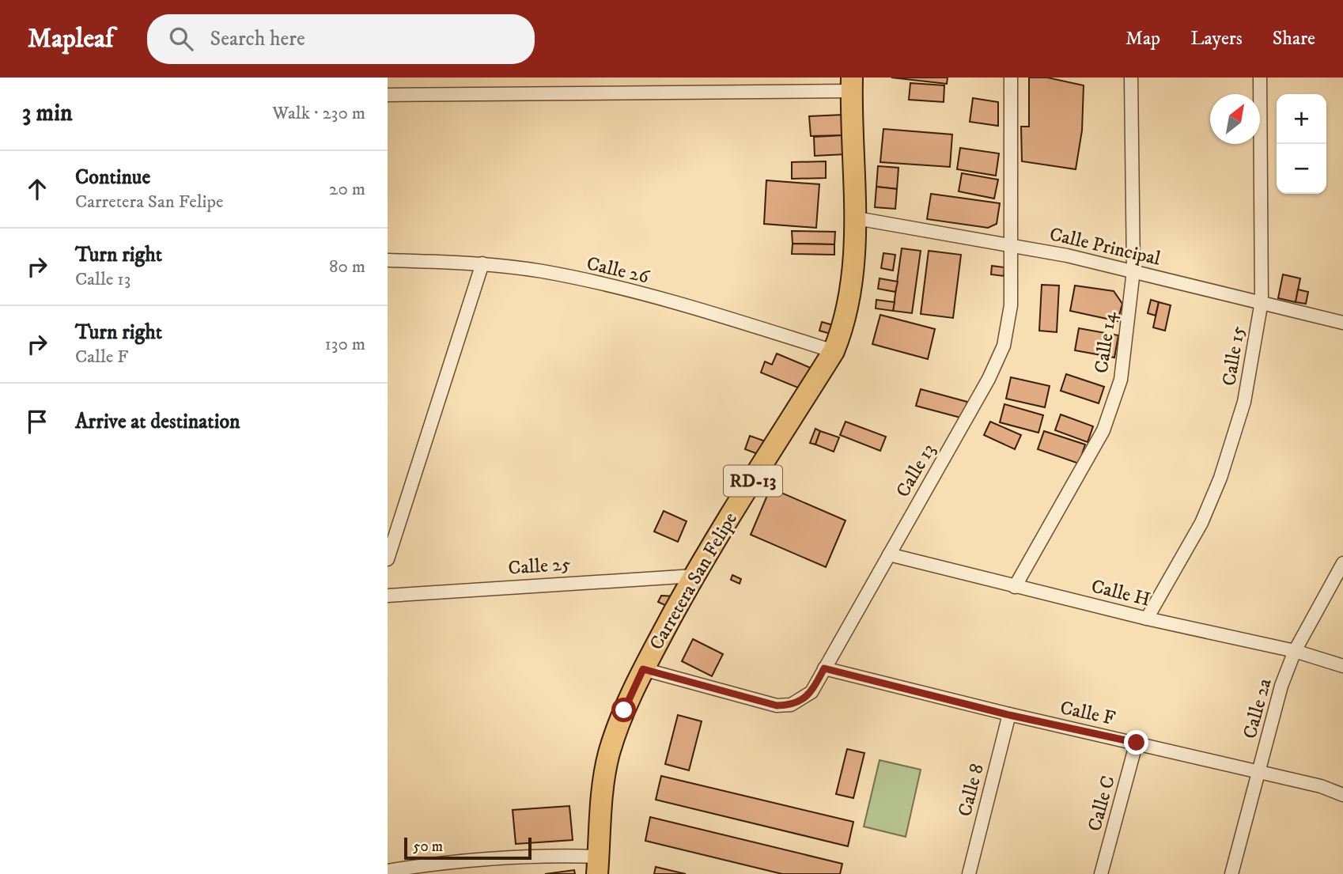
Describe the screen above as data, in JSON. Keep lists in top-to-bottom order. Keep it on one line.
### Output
{"streets":{"main road":["RD-13","Carretera San Felipe"],"street":["Calle Principal","Calle 26","Calle 14","Calle 15","Calle 13","Calle 25","Calle H","Calle 2a","Calle F","Calle 8","Calle C"]},"crossings":[["Calle Principal","Calle 14"],["Calle Principal","Calle 15"],["Calle Principal","Calle 13"],["Calle Principal","Carretera San Felipe"],["Calle 26","Carretera San Felipe"],["Calle 14","Calle H"],["Calle 15","Calle H"],["Calle 13","Carretera San Felipe"],["Calle 13","Calle H"],["Calle 13","Calle F"],["Calle 25","Carretera San Felipe"],["Calle H","Calle 2a"],["Calle 2a","Calle F"],["Calle F","Calle 8"],["Calle F","Calle C"]],"scale_bar":"50 m","north":"top right","page":{"header":"Mapleaf","search":"Search here","nav":["Map","Layers","Share"],"heading":["3 min","Walk · 230 m"],"map_buttons":["+","−"],"list":[["Continue","Carretera San Felipe","20 m"],["Turn right","Calle 13","80 m"],["Turn right","Calle F","130 m"],"Arrive at destination"],"scale":"50 m"}}
